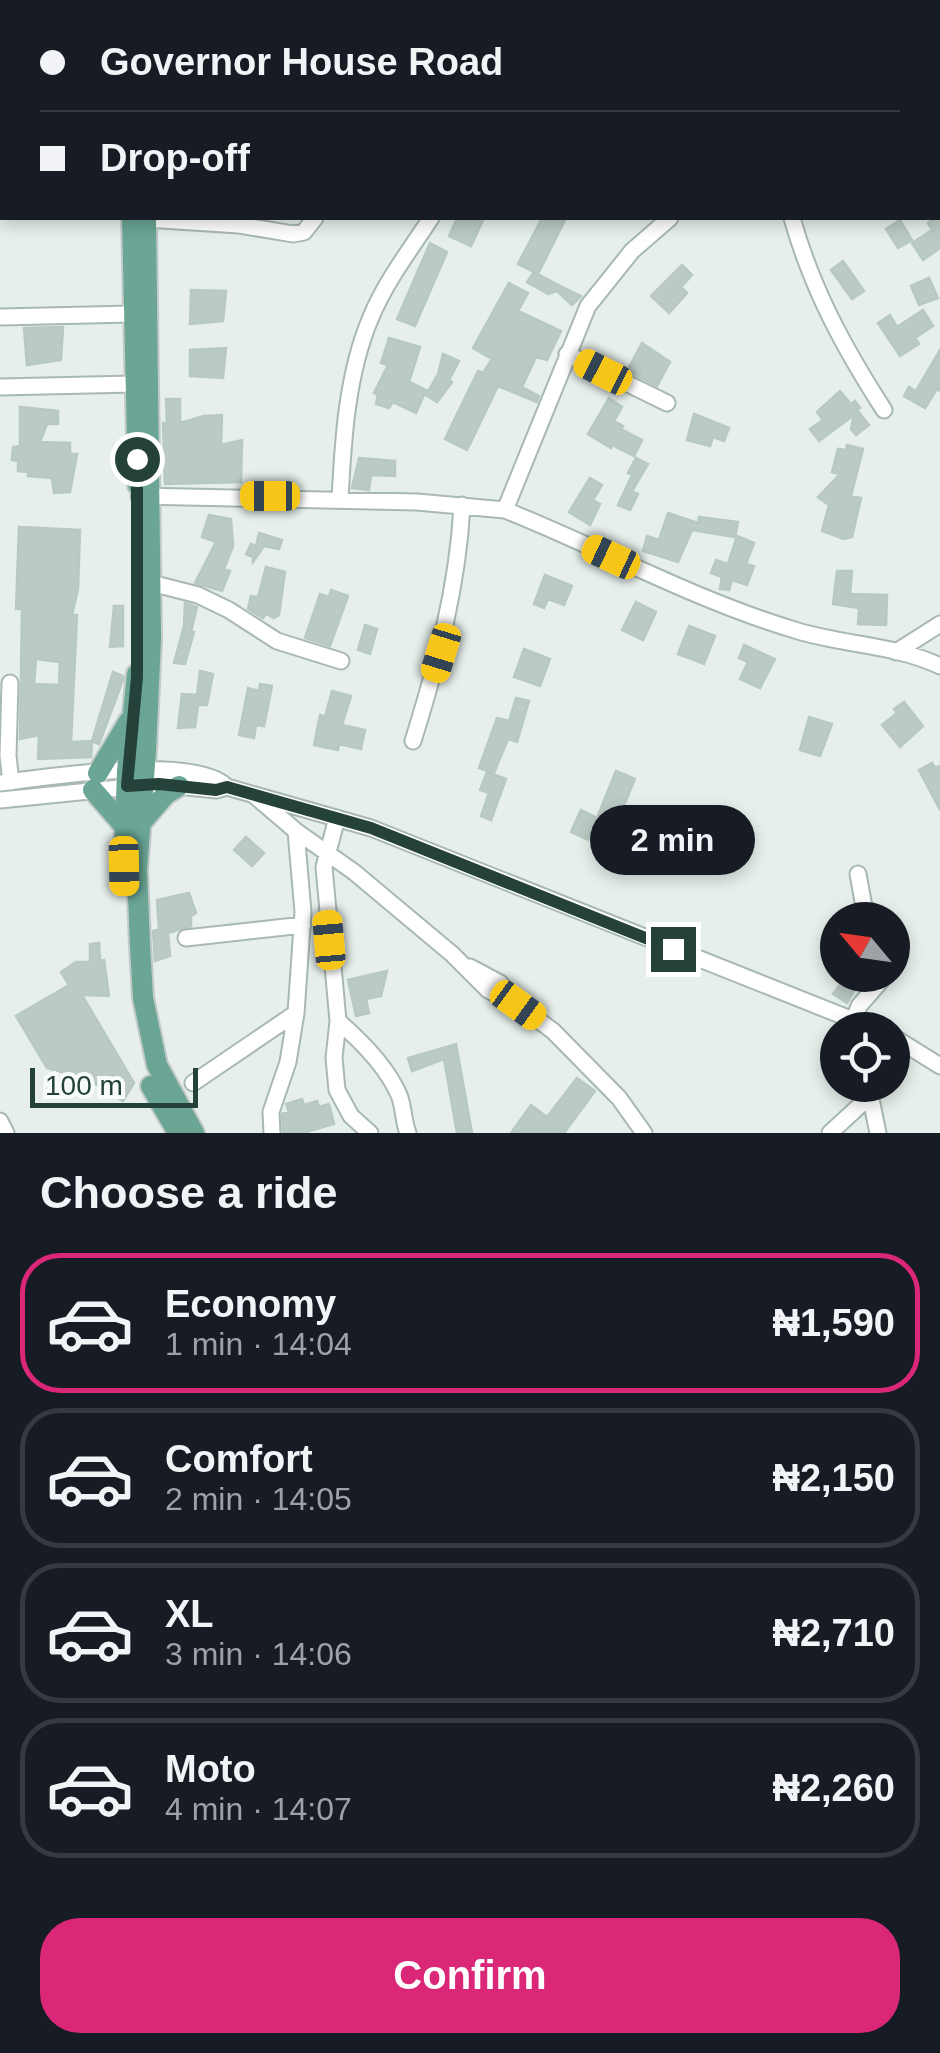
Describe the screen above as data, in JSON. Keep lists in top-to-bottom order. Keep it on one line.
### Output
{"scale_bar":"100 m","north":"top left","page":{"banner":["Governor House Road","Drop-off"],"bubble":"2 min","scale":"100 m","heading":"Choose a ride","list":[{"name":"Economy","note":"1 min · 14:04","value":"₦1,590"},{"name":"Comfort","note":"2 min · 14:05","value":"₦2,150"},{"name":"XL","note":"3 min · 14:06","value":"₦2,710"},{"name":"Moto","note":"4 min · 14:07","value":"₦2,260"}],"buttons":"Confirm"}}
